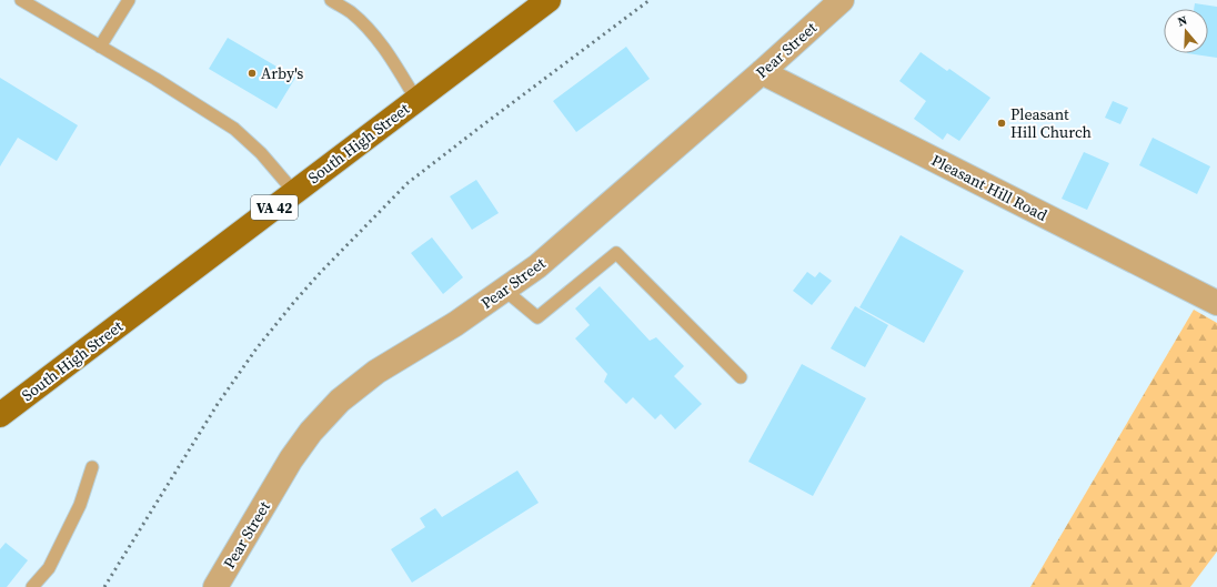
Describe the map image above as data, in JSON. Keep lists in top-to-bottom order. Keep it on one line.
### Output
{"streets":{"main road":["South High Street","VA 42"],"street":["Pear Street","Pleasant Hill Road"]},"crossings":[["Pear Street","Pleasant Hill Road"]],"places":["Arby's","Pleasant Hill Church"],"north":"top"}
